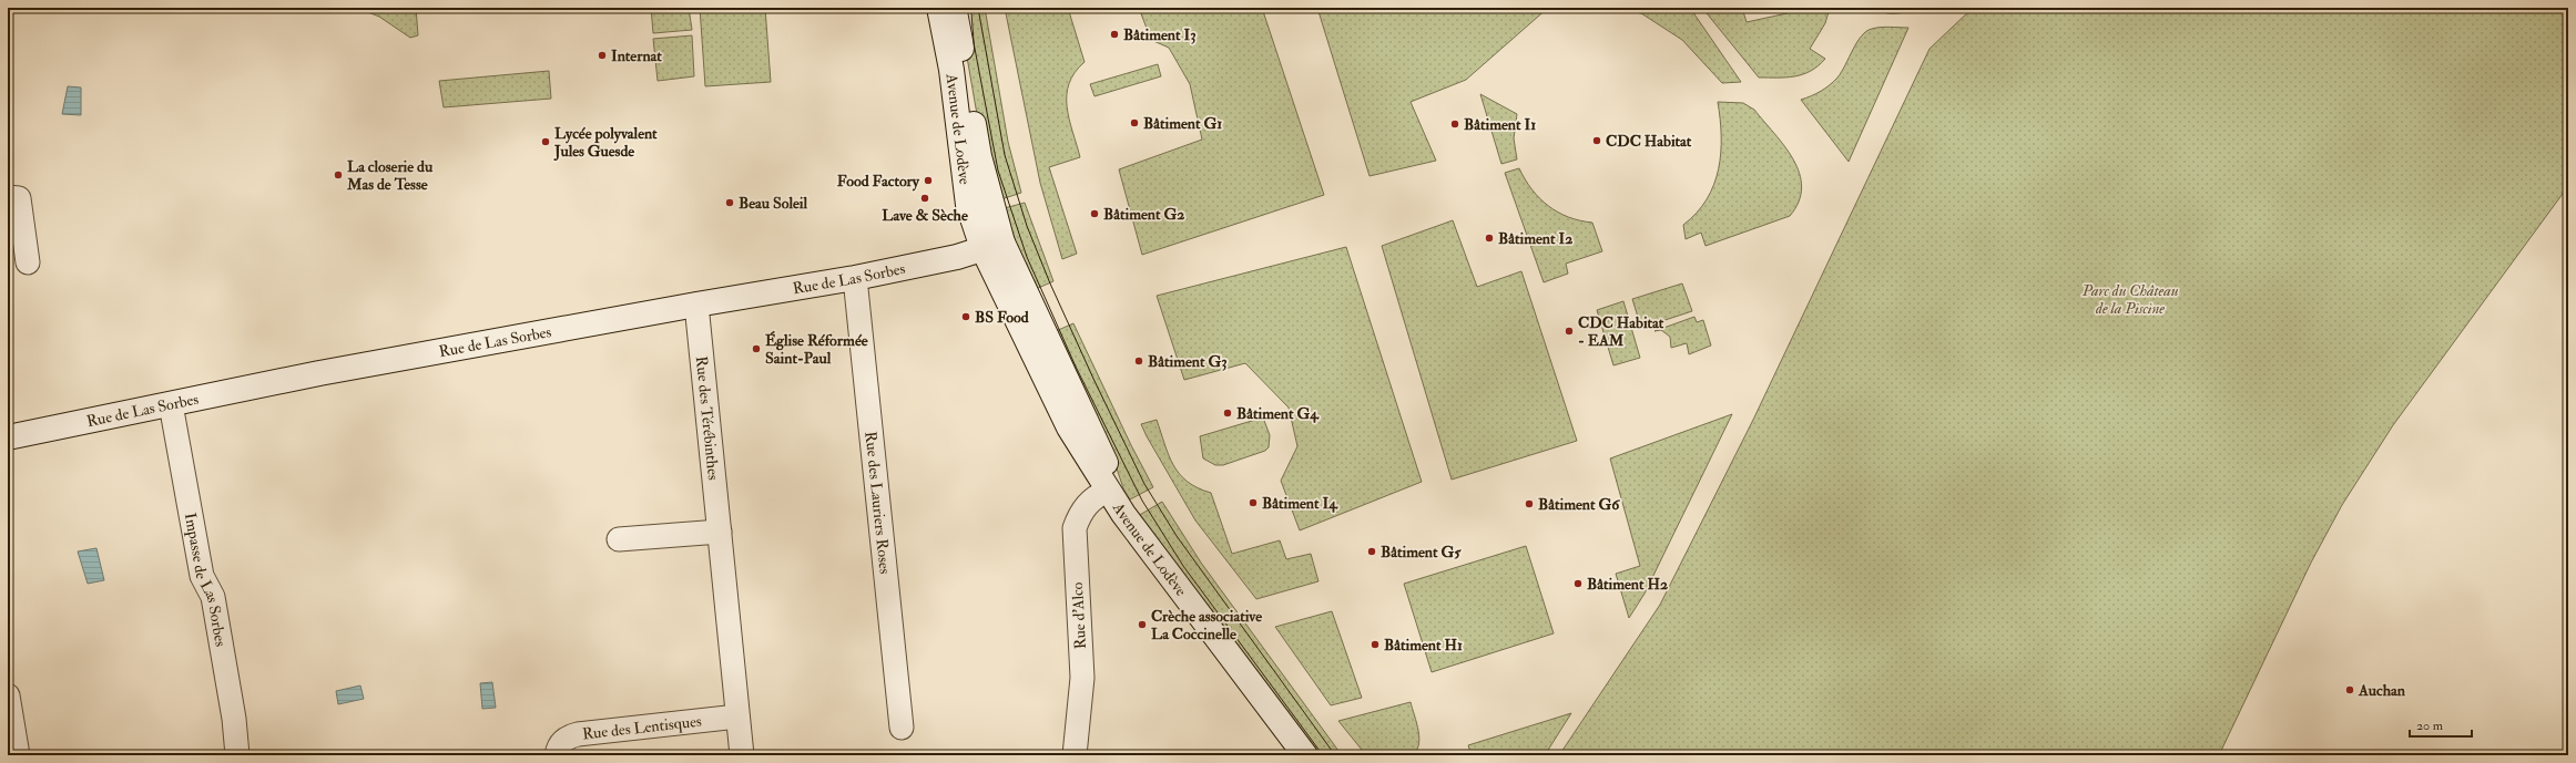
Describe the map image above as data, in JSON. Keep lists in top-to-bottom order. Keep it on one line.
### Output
{"streets":{"street":["Avenue de Lodève","Rue de Las Sorbes","Rue des Térébinthes","Rue des Lauriers Roses","Impasse de Las Sorbes","Rue d'Alco","Rue des Lentisques"]},"crossings":[["Avenue de Lodève","Rue de Las Sorbes"],["Avenue de Lodève","Rue d'Alco"],["Rue de Las Sorbes","Rue des Térébinthes"],["Rue de Las Sorbes","Rue des Lauriers Roses"],["Rue de Las Sorbes","Impasse de Las Sorbes"],["Rue des Térébinthes","Rue des Lentisques"]],"parks":["Parc du Château de la Piscine"],"places":["Bâtiment I3","Internat","Bâtiment G1","Bâtiment I1","CDC Habitat","Lycée polyvalent Jules Guesde","La closerie du Mas de Tesse","Food Factory","Lave & Sèche","Beau Soleil","Bâtiment G2","Bâtiment I2","BS Food","CDC Habitat - EAM","Église Réformée Saint-Paul","Bâtiment G3","Bâtiment G4","Bâtiment I4","Bâtiment G6","Bâtiment G5","Bâtiment H2","Crèche associative La Coccinelle","Bâtiment H1","Auchan"],"scale_bar":"20 m"}
